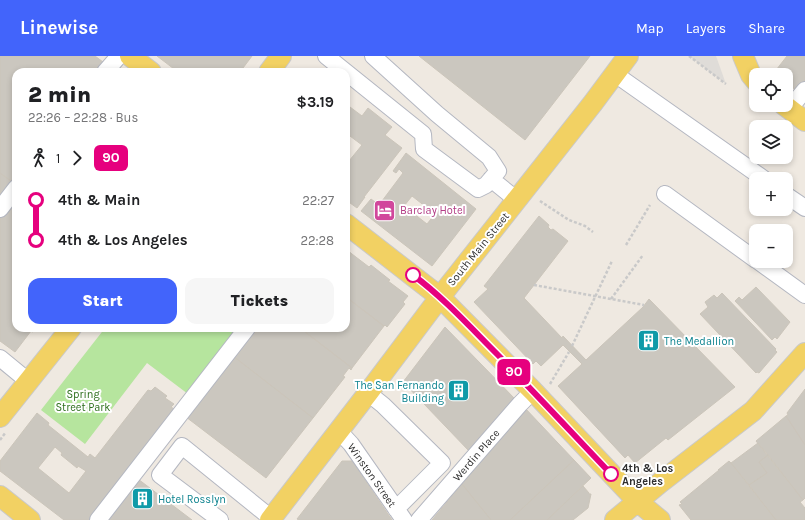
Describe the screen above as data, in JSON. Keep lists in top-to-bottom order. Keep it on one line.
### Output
{"streets":{"main road":["South Main Street"],"street":["Werdin Place","Winston Street"]},"crossings":[["South Main Street","Winston Street"]],"parks":["Spring Street Park"],"places":{"hotel":["Barclay Hotel"],"building":["The Medallion","The San Fernando Building","Hotel Rosslyn"],"other":["4th & Los Angeles"]},"lines":["bus line 90"],"page":{"header":"Linewise","nav":["Map","Layers","Share"],"on_map":"90","map_buttons":["+","−"],"heading":["2 min","22:26 – 22:28 · Bus","$3.19"],"legs":["1","90"],"list":[{"name":"4th & Main","value":"22:27"},{"name":"4th & Los Angeles","value":"22:28"}],"buttons":["Start","Tickets"]}}
